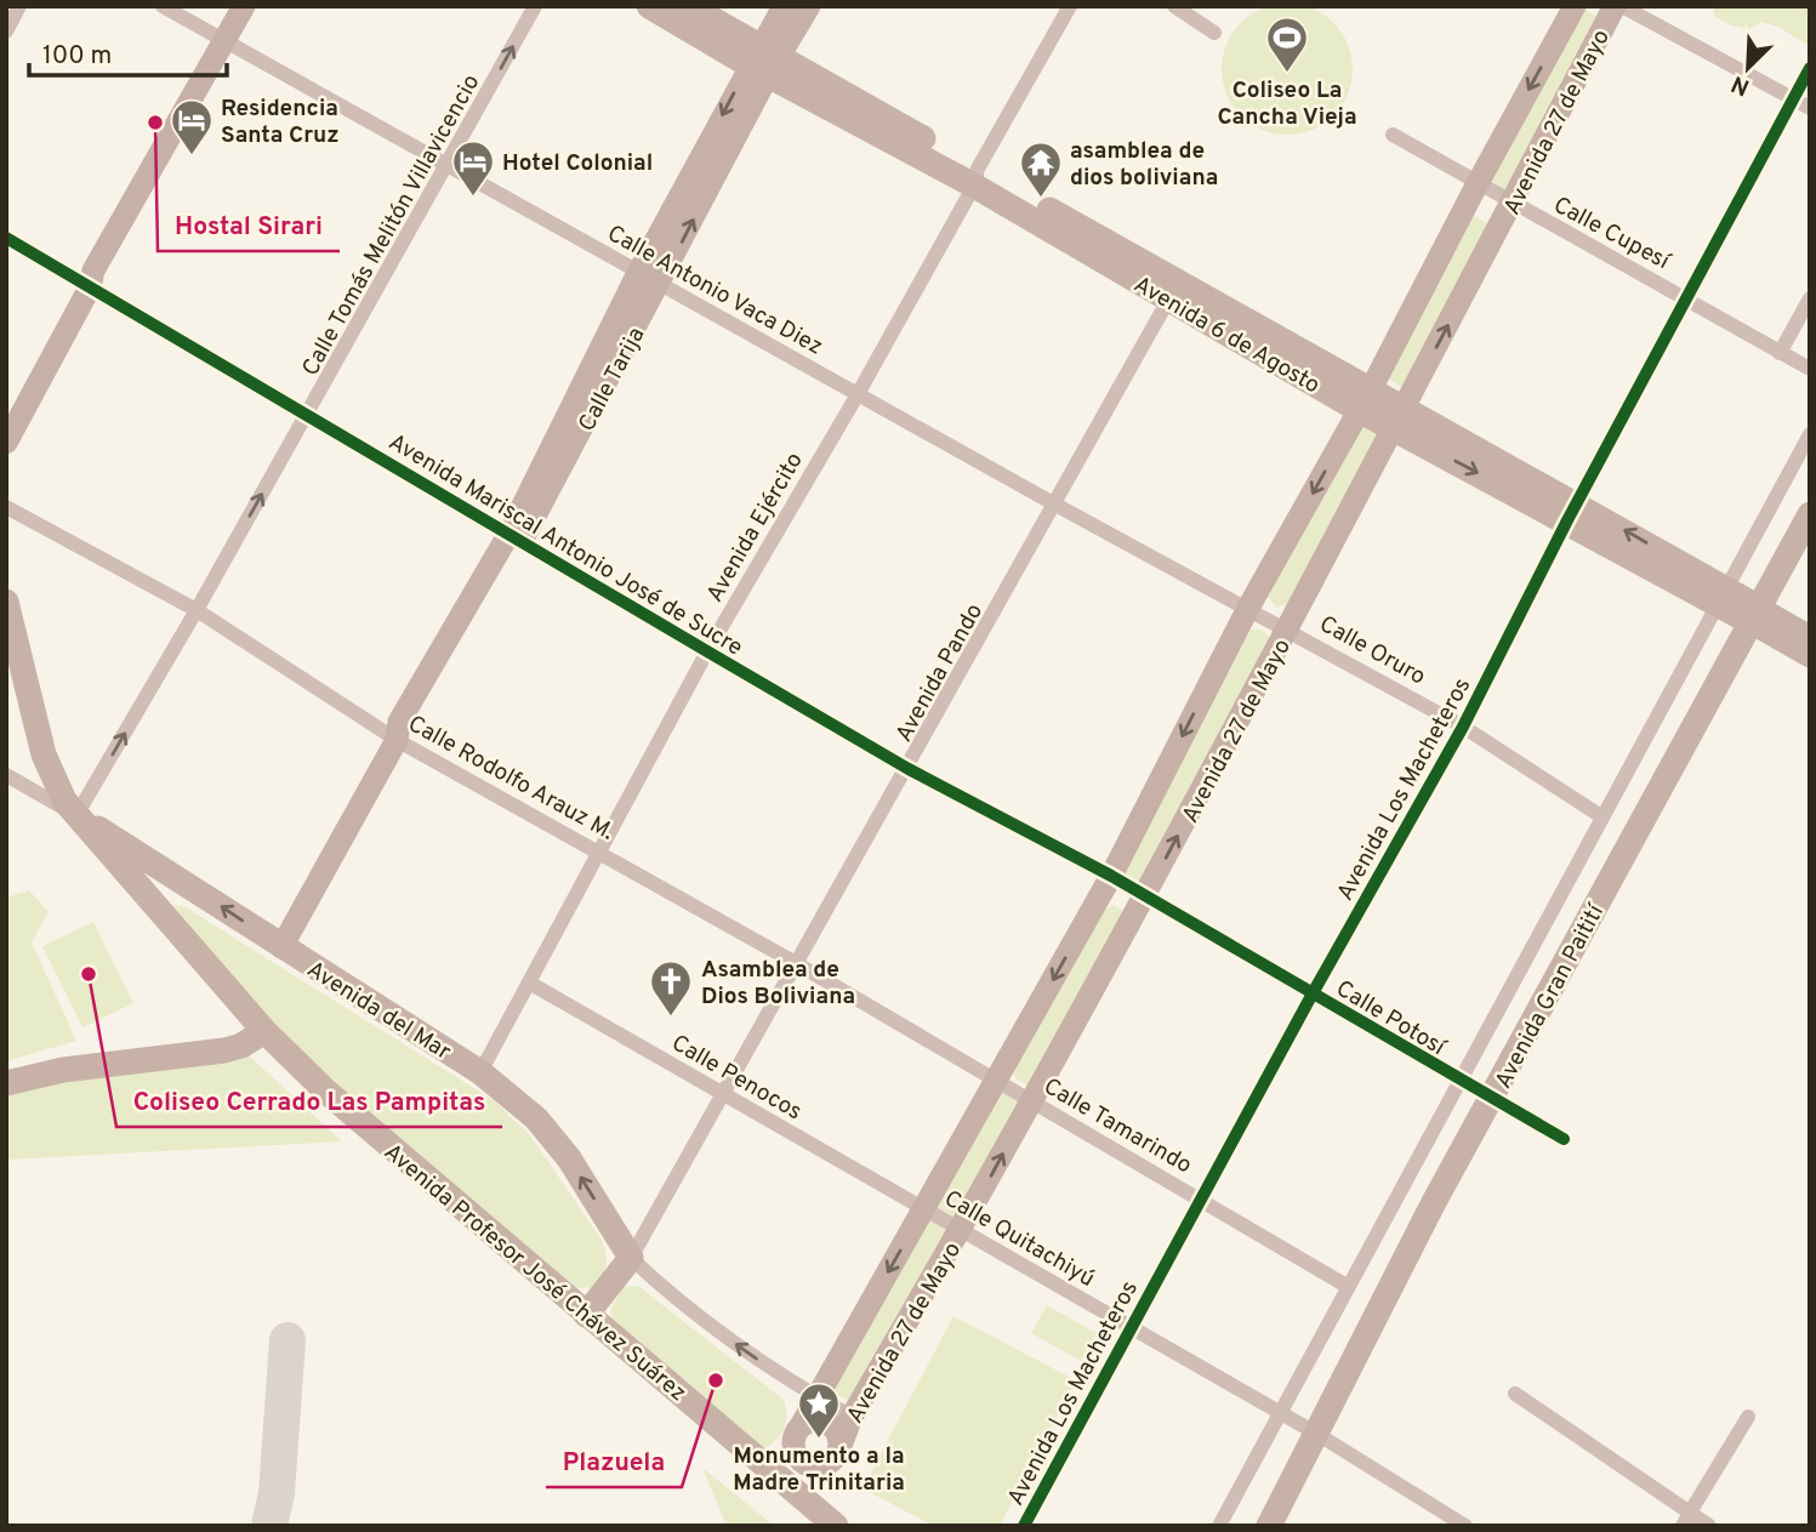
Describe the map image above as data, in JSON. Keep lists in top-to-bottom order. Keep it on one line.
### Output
{"streets":{"main road":["Avenida 27 de Mayo","Avenida 6 de Agosto","Calle Tarija","Avenida Pando","Avenida Gran Paitití","Avenida del Mar","Avenida Profesor José Chávez Suárez"],"street":["Calle Tomás Melitón Villavicencio","Calle Cupesí","Calle Antonio Vaca Diez","Avenida Ejército","Avenida Mariscal Antonio José de Sucre","Calle Oruro","Calle Rodolfo Arauz M.","Avenida Los Macheteros","Calle Potosí","Calle Penocos","Calle Tamarindo","Calle Quitachiyú"]},"crossings":[["Avenida 27 de Mayo","Calle Cupesí"],["Avenida 27 de Mayo","Calle Antonio Vaca Diez"],["Avenida 27 de Mayo","Avenida 6 de Agosto"],["Avenida 27 de Mayo","Avenida Mariscal Antonio José de Sucre"],["Avenida 27 de Mayo","Calle Oruro"],["Avenida 27 de Mayo","Calle Rodolfo Arauz M."],["Avenida 27 de Mayo","Avenida del Mar"],["Avenida 27 de Mayo","Calle Potosí"],["Avenida 27 de Mayo","Calle Penocos"],["Avenida 27 de Mayo","Calle Tamarindo"],["Avenida 27 de Mayo","Calle Quitachiyú"],["Calle Tomás Melitón Villavicencio","Calle Antonio Vaca Diez"],["Calle Tomás Melitón Villavicencio","Avenida Mariscal Antonio José de Sucre"],["Calle Tomás Melitón Villavicencio","Calle Rodolfo Arauz M."],["Calle Tomás Melitón Villavicencio","Avenida del Mar"],["Calle Tomás Melitón Villavicencio","Avenida Profesor José Chávez Suárez"],["Calle Cupesí","Avenida Los Macheteros"],["Calle Antonio Vaca Diez","Calle Tarija"],["Calle Antonio Vaca Diez","Avenida Ejército"],["Calle Antonio Vaca Diez","Calle Oruro"],["Calle Antonio Vaca Diez","Avenida Pando"],["Avenida 6 de Agosto","Calle Tarija"],["Avenida 6 de Agosto","Avenida Ejército"],["Avenida 6 de Agosto","Avenida Pando"],["Avenida 6 de Agosto","Avenida Los Macheteros"],["Avenida 6 de Agosto","Avenida Gran Paitití"],["Calle Tarija","Avenida Mariscal Antonio José de Sucre"],["Calle Tarija","Calle Rodolfo Arauz M."],["Calle Tarija","Avenida del Mar"],["Avenida Ejército","Avenida Mariscal Antonio José de Sucre"],["Avenida Ejército","Calle Rodolfo Arauz M."],["Avenida Ejército","Avenida del Mar"],["Avenida Ejército","Calle Penocos"],["Avenida Mariscal Antonio José de Sucre","Avenida Pando"],["Avenida Mariscal Antonio José de Sucre","Calle Potosí"],["Calle Oruro","Avenida Los Macheteros"],["Avenida Pando","Calle Rodolfo Arauz M."],["Avenida Pando","Avenida del Mar"],["Avenida Pando","Calle Penocos"],["Avenida Pando","Avenida Profesor José Chávez Suárez"],["Calle Rodolfo Arauz M.","Calle Tamarindo"],["Avenida Los Macheteros","Calle Potosí"],["Avenida Los Macheteros","Calle Tamarindo"],["Avenida Los Macheteros","Calle Quitachiyú"],["Avenida Gran Paitití","Calle Potosí"],["Avenida Gran Paitití","Calle Quitachiyú"],["Avenida del Mar","Avenida Profesor José Chávez Suárez"],["Calle Penocos","Calle Quitachiyú"]],"one_way":["Calle Tomás Melitón Villavicencio","Avenida del Mar"],"places":{"sports":["Coliseo La Cancha Vieja"],"other":["Hostal Sirari","Coliseo Cerrado Las Pampitas","Plazuela"],"hotel":["Residencia Santa Cruz","Hotel Colonial"],"temple":["asamblea de dios boliviana"],"church":["Asamblea de Dios Boliviana"],"place":["Monumento a la Madre Trinitaria"]},"scale_bar":"100 m","north":"bottom left"}
